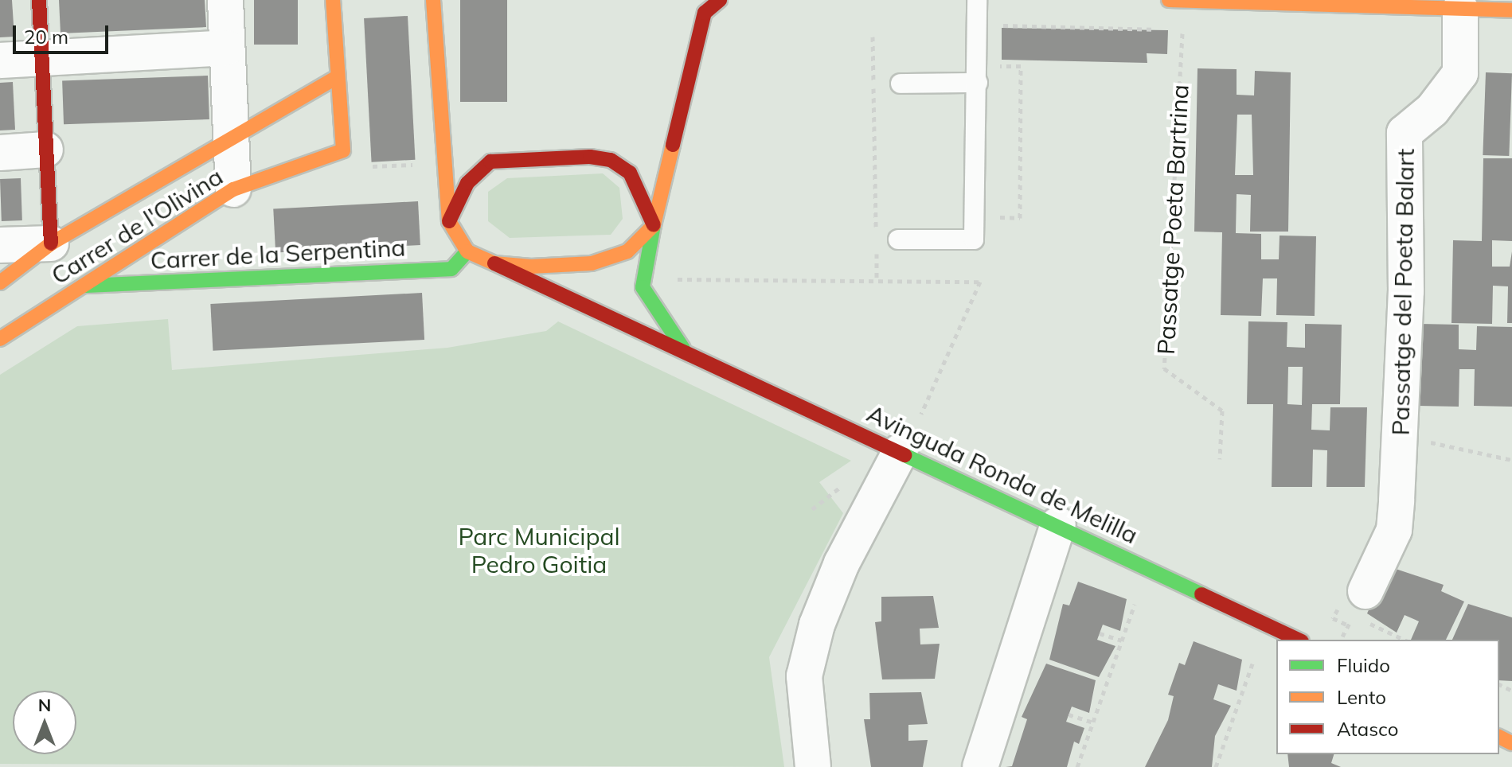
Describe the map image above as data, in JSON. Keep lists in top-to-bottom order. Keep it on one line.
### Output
{"streets":{"street":["Carrer de l'Olivina","Carrer de la Serpentina","Passatge del Poeta Balart","Avinguda Ronda de Melilla"],"path":["Passatge Poeta Bartrina"]},"crossings":[["Carrer de l'Olivina","Carrer de la Serpentina"],["Carrer de la Serpentina","Avinguda Ronda de Melilla"]],"parks":["Parc Municipal Pedro Goitia"],"legend":["Fluido","Lento","Atasco"],"scale_bar":"20 m","north":"top"}
